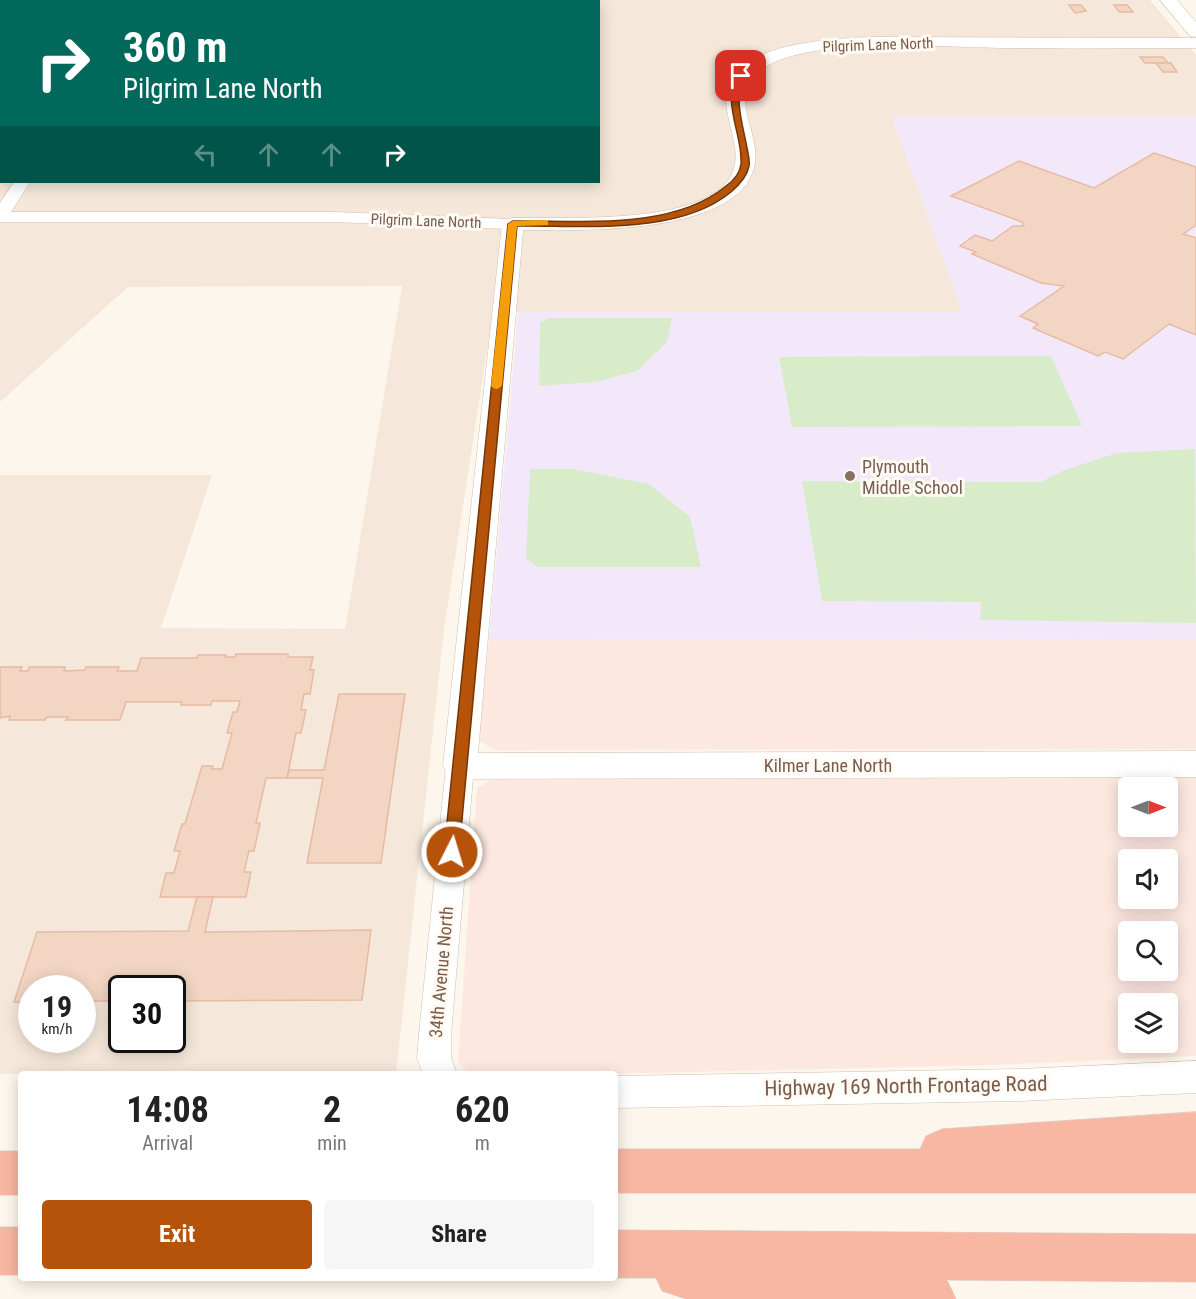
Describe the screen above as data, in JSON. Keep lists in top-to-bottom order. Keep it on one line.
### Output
{"streets":{"street":["Pilgrim Lane North","Kilmer Lane North","34th Avenue North","Highway 169 North Frontage Road"]},"crossings":[["Pilgrim Lane North","34th Avenue North"],["Kilmer Lane North","34th Avenue North"]],"places":["Plymouth Middle School"],"north":"right","page":{"turn":["360 m","Pilgrim Lane North"],"speed":"19 km/h","limit":"30","eta":["14:08","Arrival","2","min","620","m"],"buttons":["Exit","Share"]}}
